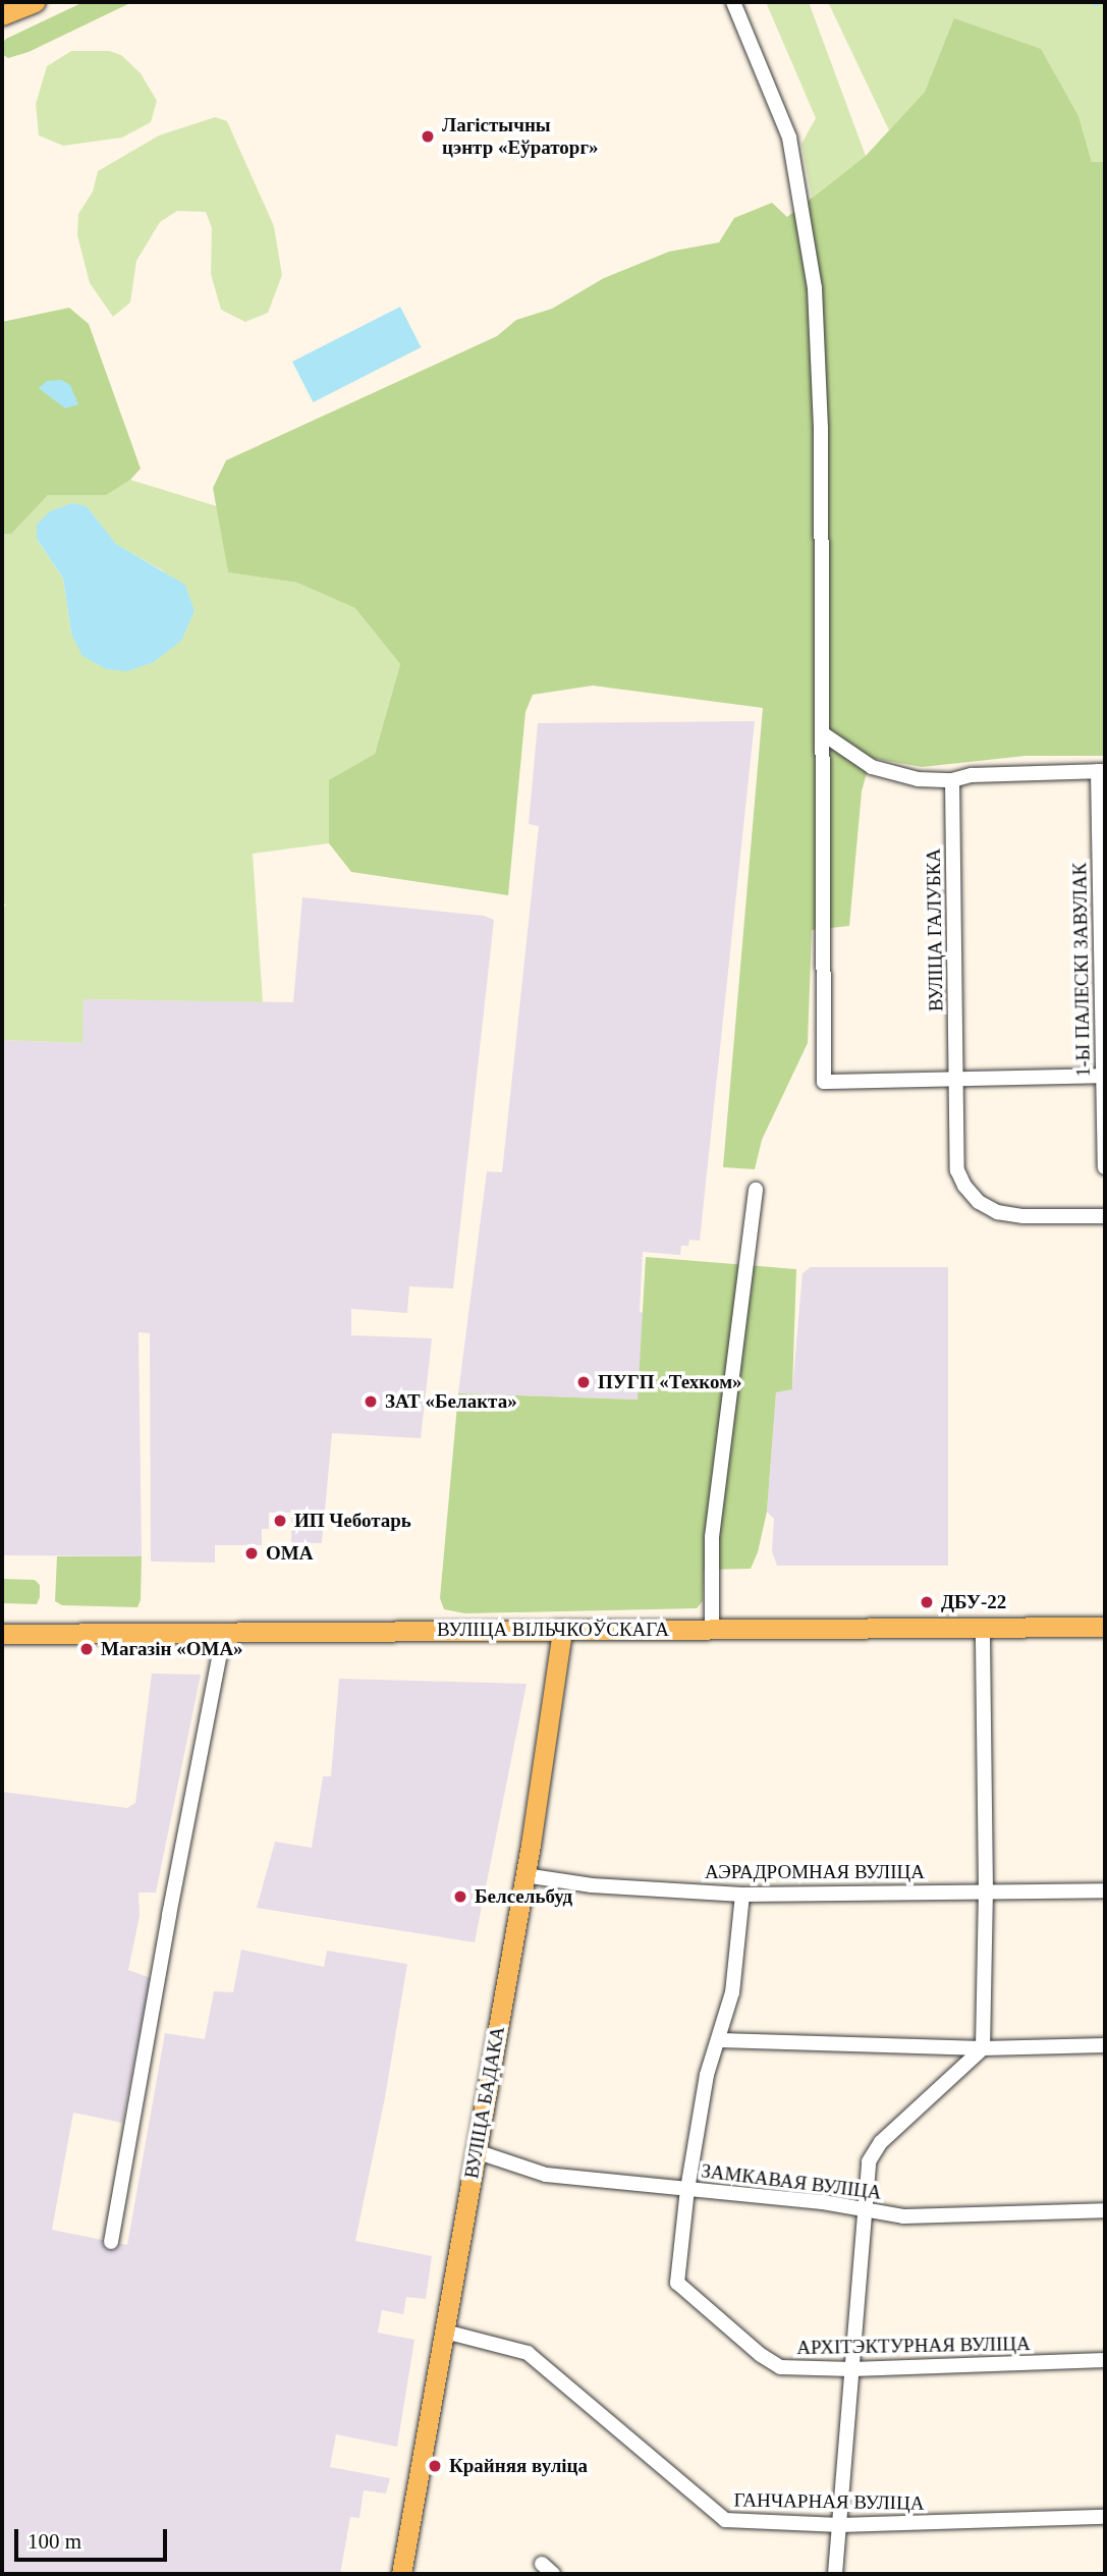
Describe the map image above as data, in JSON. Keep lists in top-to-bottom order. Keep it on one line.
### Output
{"streets":{"main road":["ВУЛІЦА ВІЛЬЧКОЎСКАГА","ВУЛІЦА БАДАКА"],"street":["ВУЛІЦА ГАЛУБКА","1-Ы ПАЛЕСКІ ЗАВУЛАК","АЭРАДРОМНАЯ ВУЛІЦА","ЗАМКАВАЯ ВУЛІЦА","АРХІТЭКТУРНАЯ ВУЛІЦА","ГАНЧАРНАЯ ВУЛІЦА"]},"crossings":[["ВУЛІЦА ВІЛЬЧКОЎСКАГА","ВУЛІЦА БАДАКА"],["АЭРАДРОМНАЯ ВУЛІЦА","ВУЛІЦА БАДАКА"],["АЭРАДРОМНАЯ ВУЛІЦА","АРХІТЭКТУРНАЯ ВУЛІЦА"],["ВУЛІЦА БАДАКА","ЗАМКАВАЯ ВУЛІЦА"],["ВУЛІЦА БАДАКА","ГАНЧАРНАЯ ВУЛІЦА"],["ЗАМКАВАЯ ВУЛІЦА","АРХІТЭКТУРНАЯ ВУЛІЦА"]],"places":["Лагістычны цэнтр «Еўраторг»","ПУГП «Техком»","ЗАТ «Белакта»","ИП Чеботарь","ОМА","ДБУ-22","Магазін «ОМА»","Белсельбуд","Крайняя вуліца"],"scale_bar":"100 m"}
